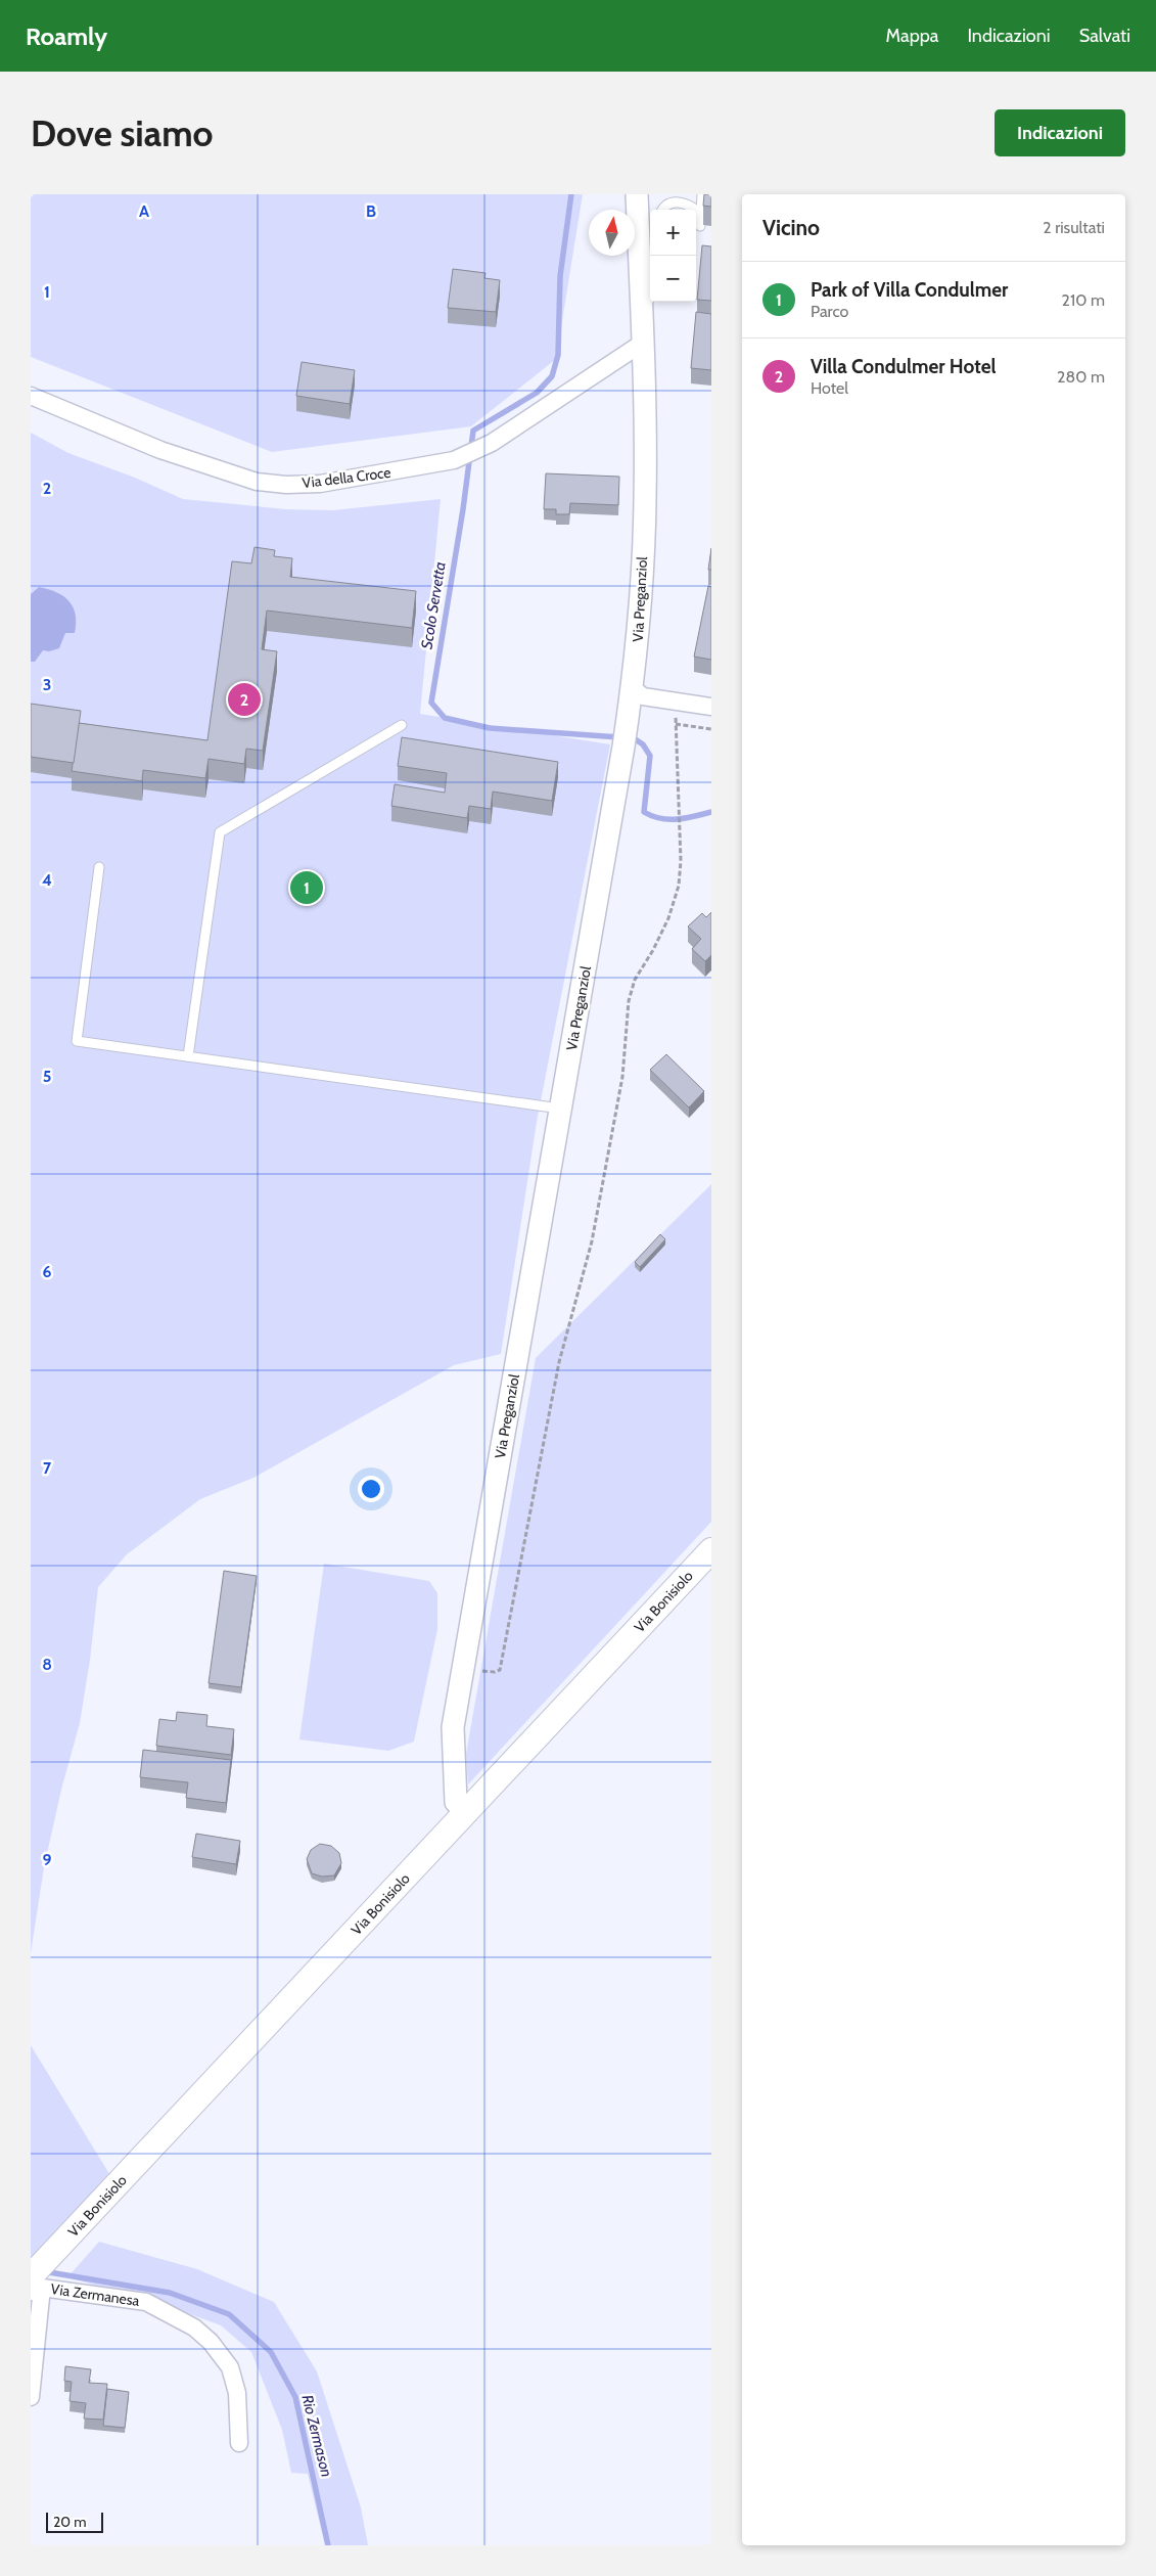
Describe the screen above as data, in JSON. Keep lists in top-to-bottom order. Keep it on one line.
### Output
{"streets":{"main road":["Via Bonisiolo","Via Zermanesa"],"street":["Via della Croce","Via Preganziol"]},"crossings":[["Via della Croce","Via Preganziol"],["Via Preganziol","Via Bonisiolo"],["Via Bonisiolo","Via Zermanesa"]],"water":["Scolo Servetta","Rio Zermason"],"scale_bar":"20 m","north":"top","page":{"header":"Roamly","nav":["Mappa","Indicazioni","Salvati"],"buttons":"Indicazioni","title":"Dove siamo","heading":["Vicino","2 risultati"],"map_buttons":["+","−"],"list":[{"mark":"1","name":"Park of Villa Condulmer","note":"Parco","value":"210 m"},{"mark":"2","name":"Villa Condulmer Hotel","note":"Hotel","value":"280 m"}],"pins":["2","1"],"scale":"20 m"},"grid":{"columns":["A","B"],"rows":["1","2","3","4","5","6","7","8","9"]}}
